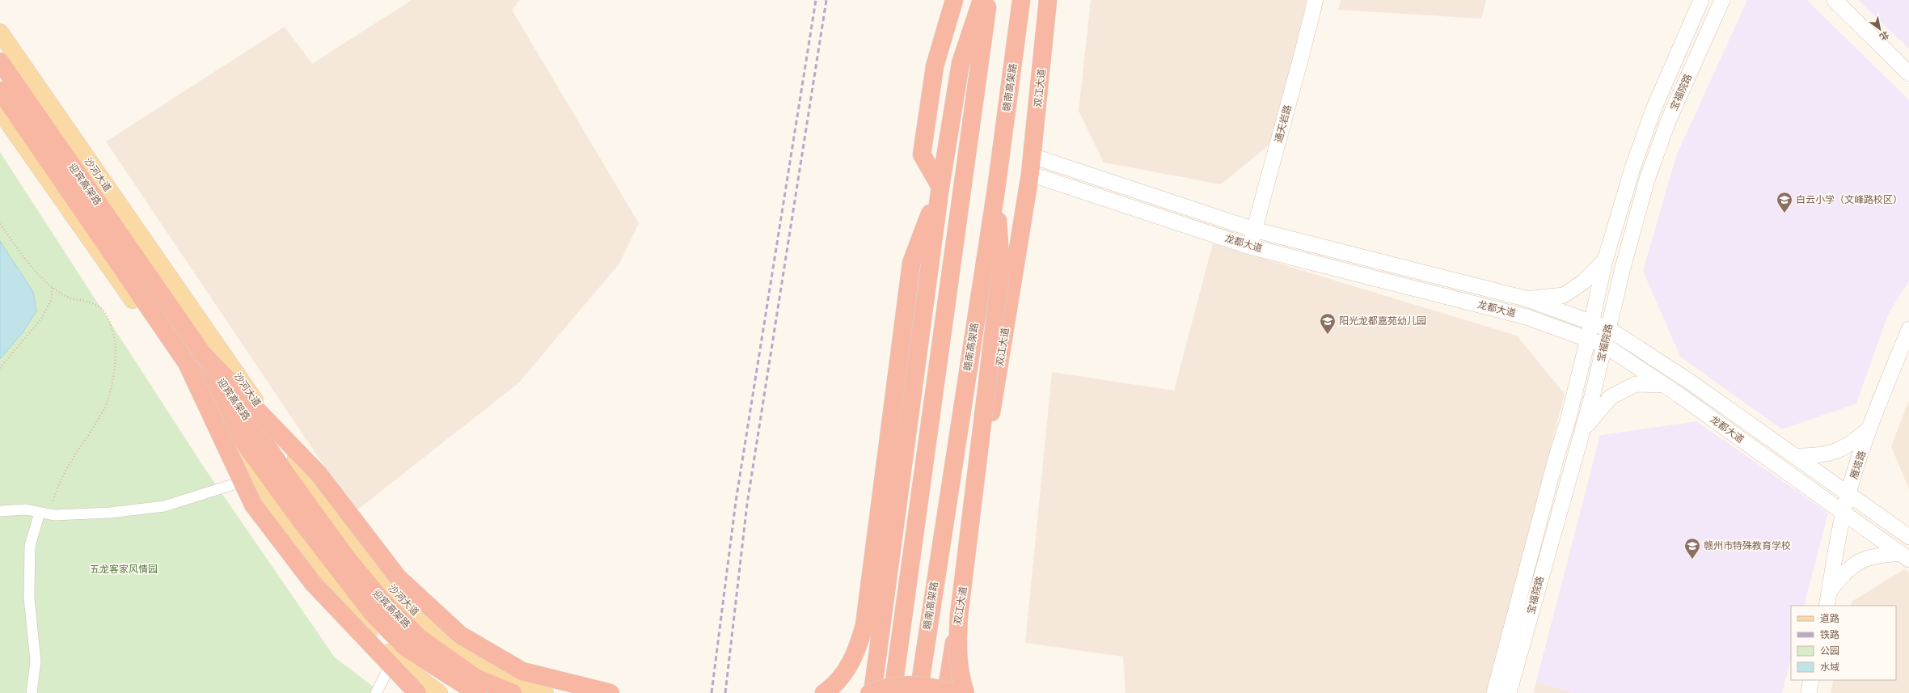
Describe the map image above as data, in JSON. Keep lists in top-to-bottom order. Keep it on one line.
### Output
{"streets":{"highway":["赣南高架路","双江大道","迎宾高架路"],"main road":["宝福院路","通天岩路","沙河大道","龙都大道","雁塔路"]},"crossings":[["双江大道","龙都大道"],["宝福院路","龙都大道"],["通天岩路","龙都大道"],["龙都大道","雁塔路"]],"parks":["五龙客家风情园"],"places":{"school or university":["白云小学（文峰路校区）","阳光龙都嘉苑幼儿园","赣州市特殊教育学校"]},"legend":["道路","铁路","公园","水域"],"north":"bottom right"}
